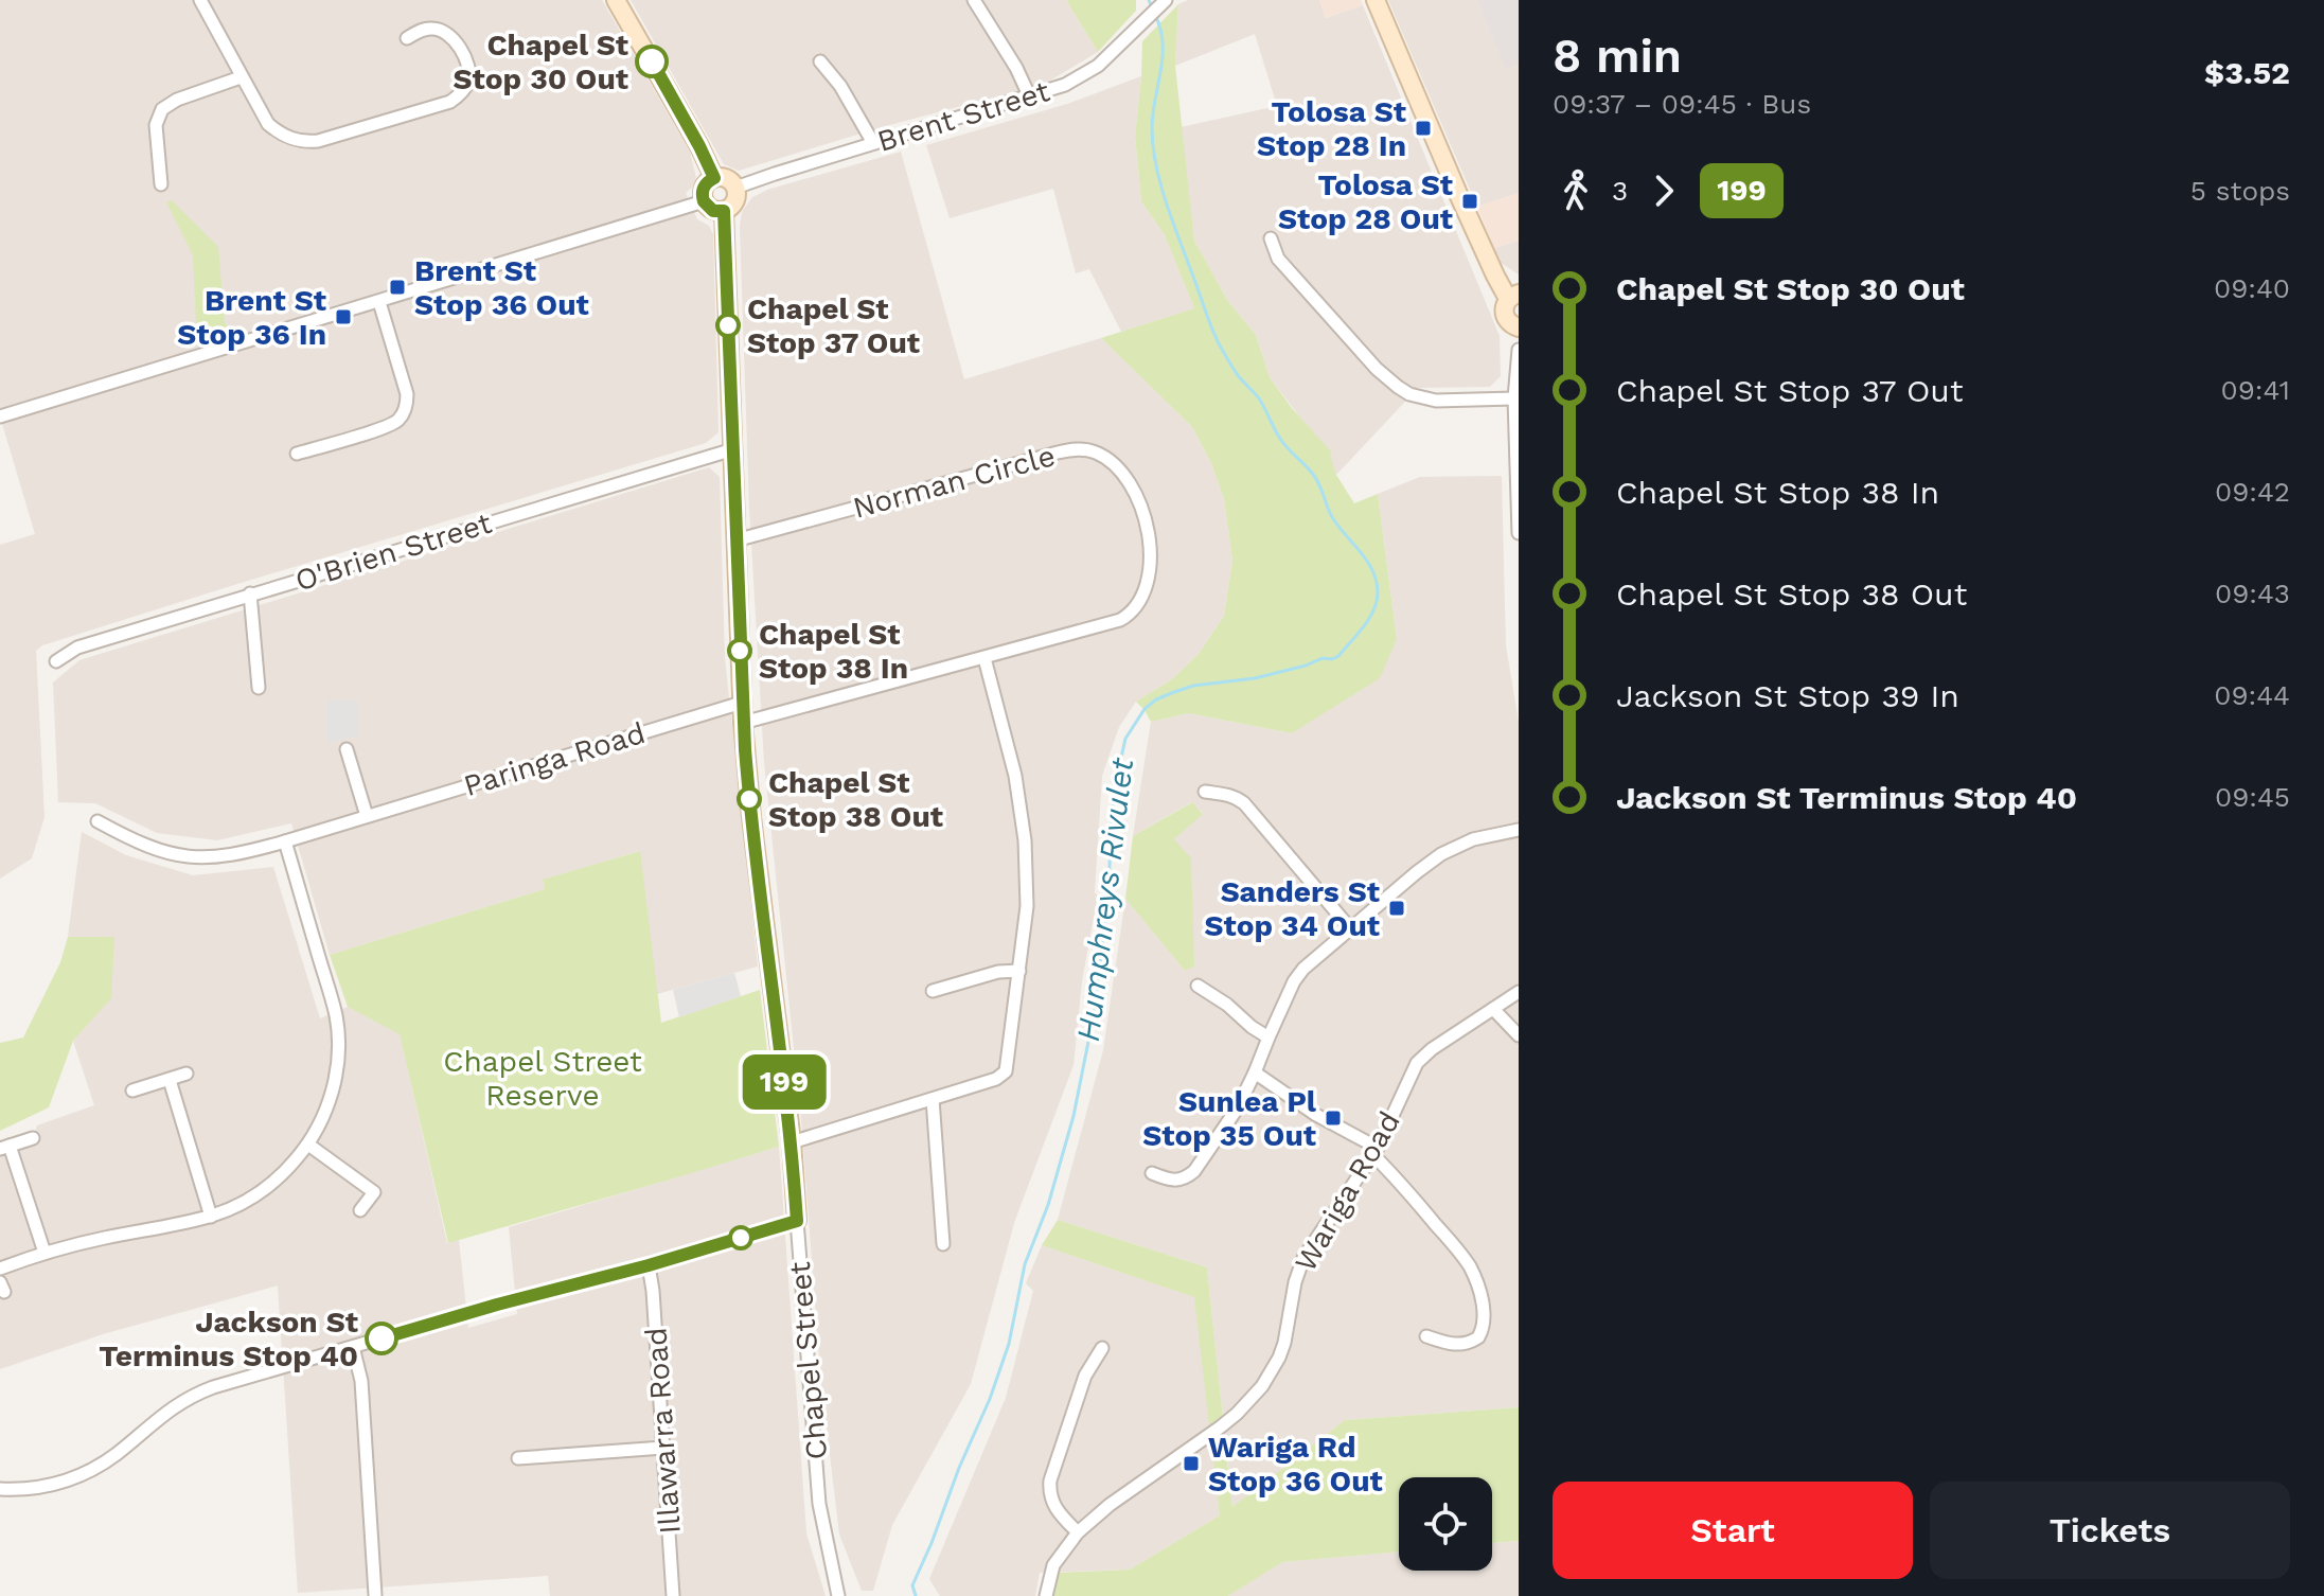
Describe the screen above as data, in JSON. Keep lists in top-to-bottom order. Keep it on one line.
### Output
{"streets":{"street":["Brent Street","Norman Circle","O'Brien Street","Paringa Road","Wariga Road","Chapel Street","Illawarra Road"]},"crossings":[["Brent Street","Chapel Street"],["Norman Circle","Chapel Street"],["O'Brien Street","Chapel Street"],["Paringa Road","Chapel Street"]],"water":["Humphreys Rivulet"],"parks":["Chapel Street Reserve"],"places":{"other":["Chapel St Stop 30 Out","Chapel St Stop 37 Out","Chapel St Stop 38 In","Chapel St Stop 38 Out","Jackson St Terminus Stop 40"],"transit":["Tolosa St Stop 28 In","Tolosa St Stop 28 Out","Brent St Stop 36 Out","Brent St Stop 36 In","Sanders St Stop 34 Out","Sunlea Pl Stop 35 Out","Wariga Rd Stop 36 Out"]},"lines":["bus line 199"],"page":{"on_map":"199","heading":["8 min","09:37 – 09:45 · Bus","$3.52"],"legs":["3","199","5 stops"],"list":[{"name":"Chapel St Stop 30 Out","value":"09:40"},{"name":"Chapel St Stop 37 Out","value":"09:41"},{"name":"Chapel St Stop 38 In","value":"09:42"},{"name":"Chapel St Stop 38 Out","value":"09:43"},{"name":"Jackson St Stop 39 In","value":"09:44"},{"name":"Jackson St Terminus Stop 40","value":"09:45"}],"buttons":["Start","Tickets"]}}
